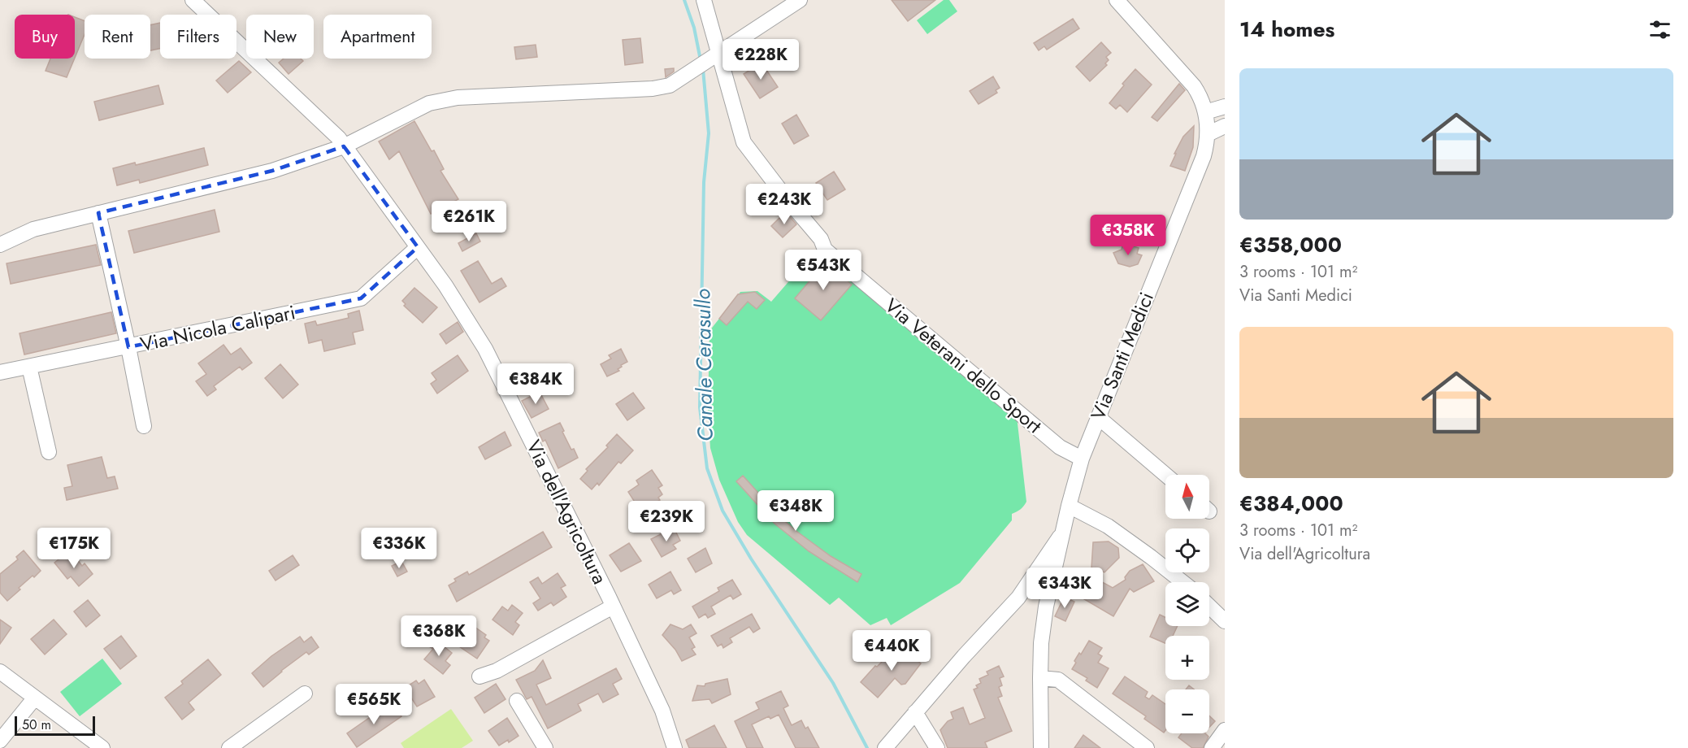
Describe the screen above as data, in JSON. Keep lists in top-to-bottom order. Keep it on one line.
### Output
{"streets":{"street":["Via Nicola Calipari","Via Santi Medici","Via Veterani dello Sport","Via dell'Agricoltura"]},"crossings":[["Via Nicola Calipari","Via dell'Agricoltura"],["Via Santi Medici","Via Veterani dello Sport"]],"water":["Canale Cerasullo"],"scale_bar":"50 m","north":"top","page":{"heading":"14 homes","chip":["Buy","Rent","Filters","New","Apartment"],"price":["€228K","€243K","€261K","€358K","€543K","€384K","€348K","€239K","€175K","€336K","€343K","€368K","€440K","€565K"],"list":[{"name":"€358,000","note":"3 rooms · 101 m² · Via Santi Medici"},{"name":"€384,000","note":"3 rooms · 101 m² · Via dell'Agricoltura"}],"map_buttons":["+","−"],"scale":"50 m"}}
